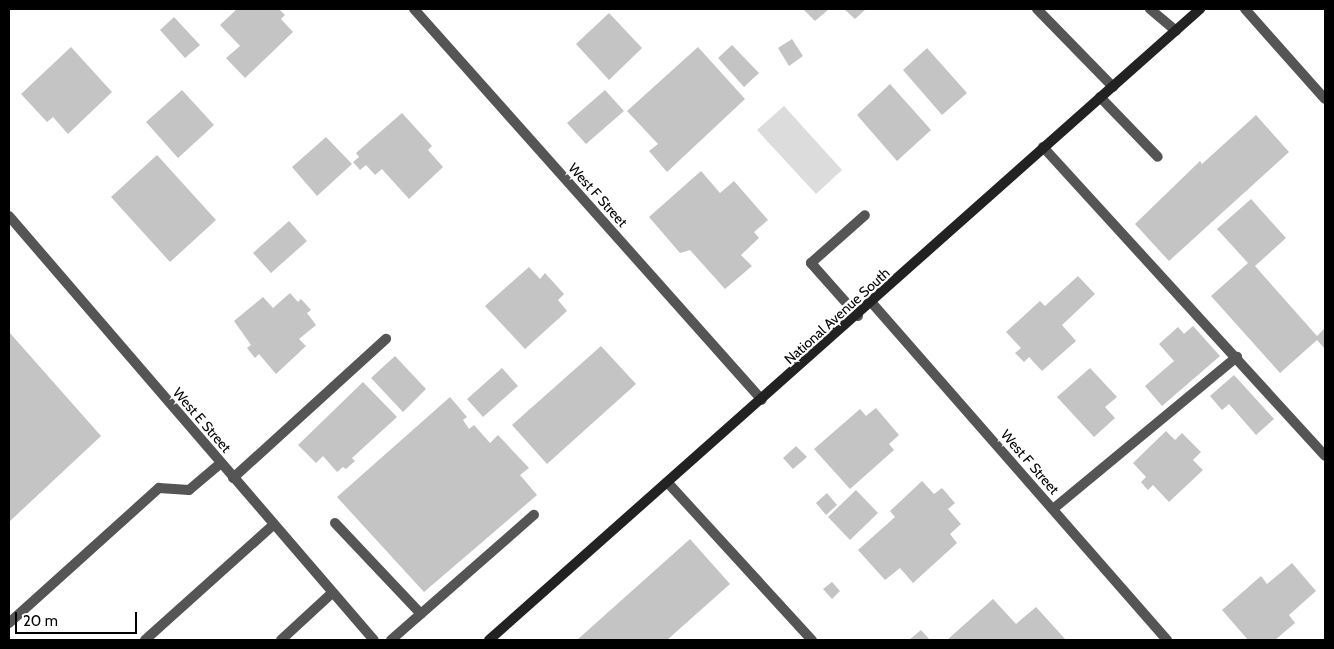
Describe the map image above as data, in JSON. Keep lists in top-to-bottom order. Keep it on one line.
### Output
{"streets":{"main road":["National Avenue South"],"street":["West F Street","West E Street"]},"crossings":[["West F Street","National Avenue South"]],"scale_bar":"20 m"}
